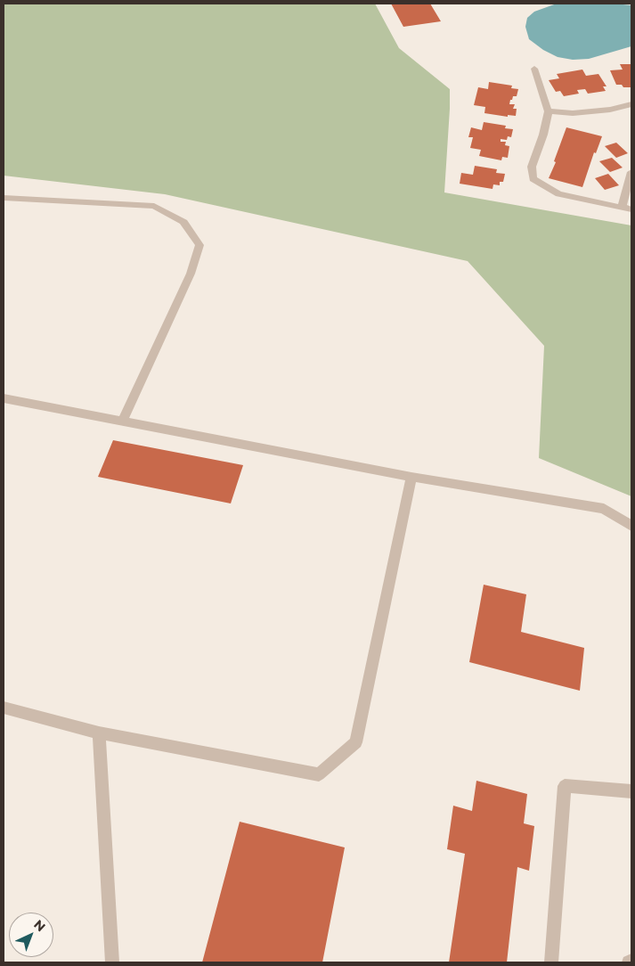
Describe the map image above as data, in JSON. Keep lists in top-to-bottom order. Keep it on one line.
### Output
{"north":"top right"}
